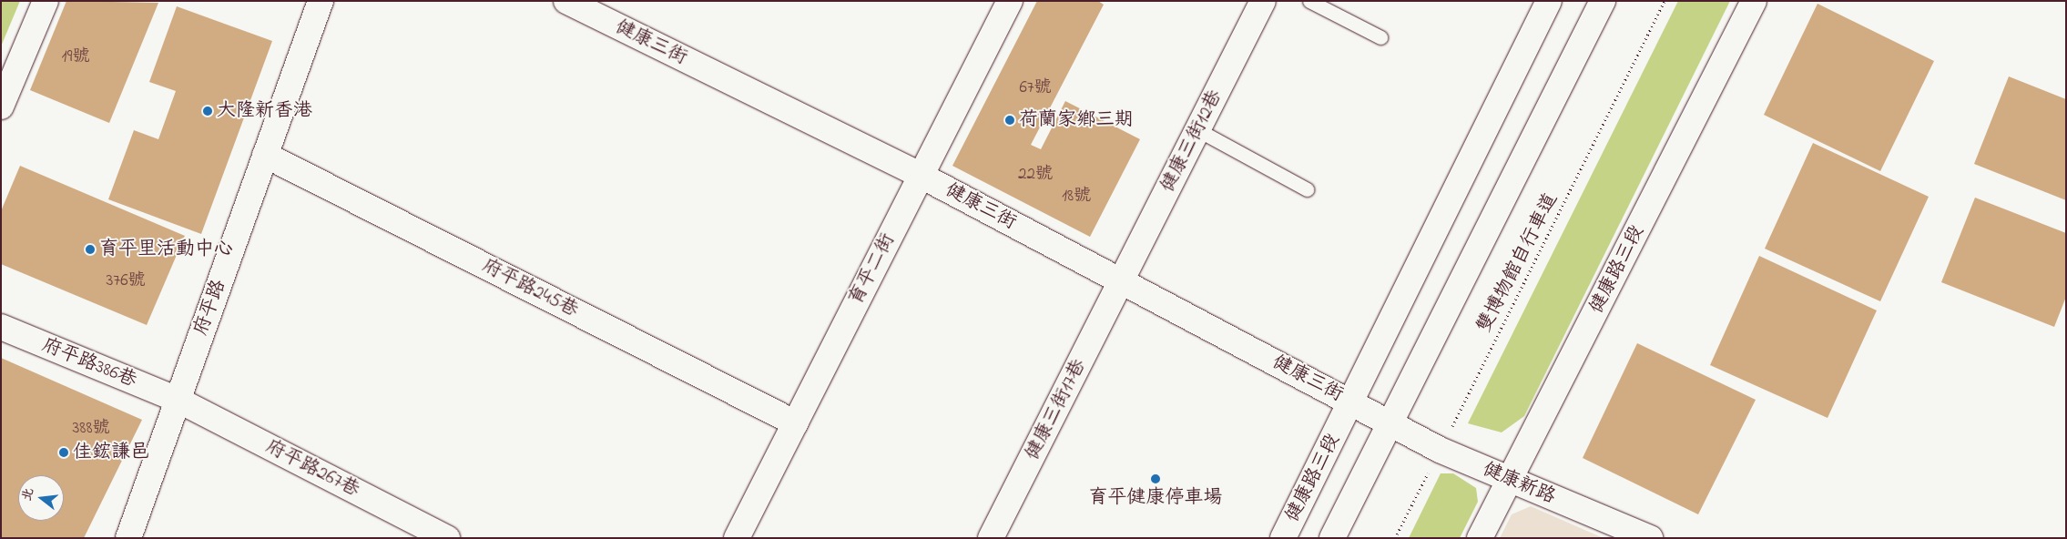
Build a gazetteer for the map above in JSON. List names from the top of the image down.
{
  "streets": {
    "street": [
      "健康三街",
      "健康三街12巷",
      "育平二街",
      "健康路三段",
      "府平路245巷",
      "府平路",
      "府平路386巷",
      "健康三街17巷",
      "府平路267巷",
      "健康新路"
    ],
    "path": ["雙博物館自行車道"]
  },
  "crossings": [
    ["健康三街", "健康三街12巷"],
    ["健康三街", "育平二街"],
    ["健康三街", "健康路三段"],
    ["健康三街", "健康三街17巷"],
    ["健康三街", "健康新路"],
    ["健康三街12巷", "健康三街17巷"],
    ["雙博物館自行車道", "健康新路"],
    ["育平二街", "府平路245巷"],
    ["健康路三段", "健康新路"],
    ["府平路245巷", "府平路"],
    ["府平路", "府平路386巷"],
    ["府平路", "府平路267巷"],
    ["府平路386巷", "府平路267巷"]
  ],
  "places": [
    "大隆新香港",
    "荷蘭家鄉三期",
    "育平里活動中心",
    "佳鋐謙邑",
    "育平健康停車場"
  ],
  "house_numbers": [
    "19號",
    "67號",
    "22號",
    "18號",
    "376號",
    "388號"
  ],
  "north": "left"
}
